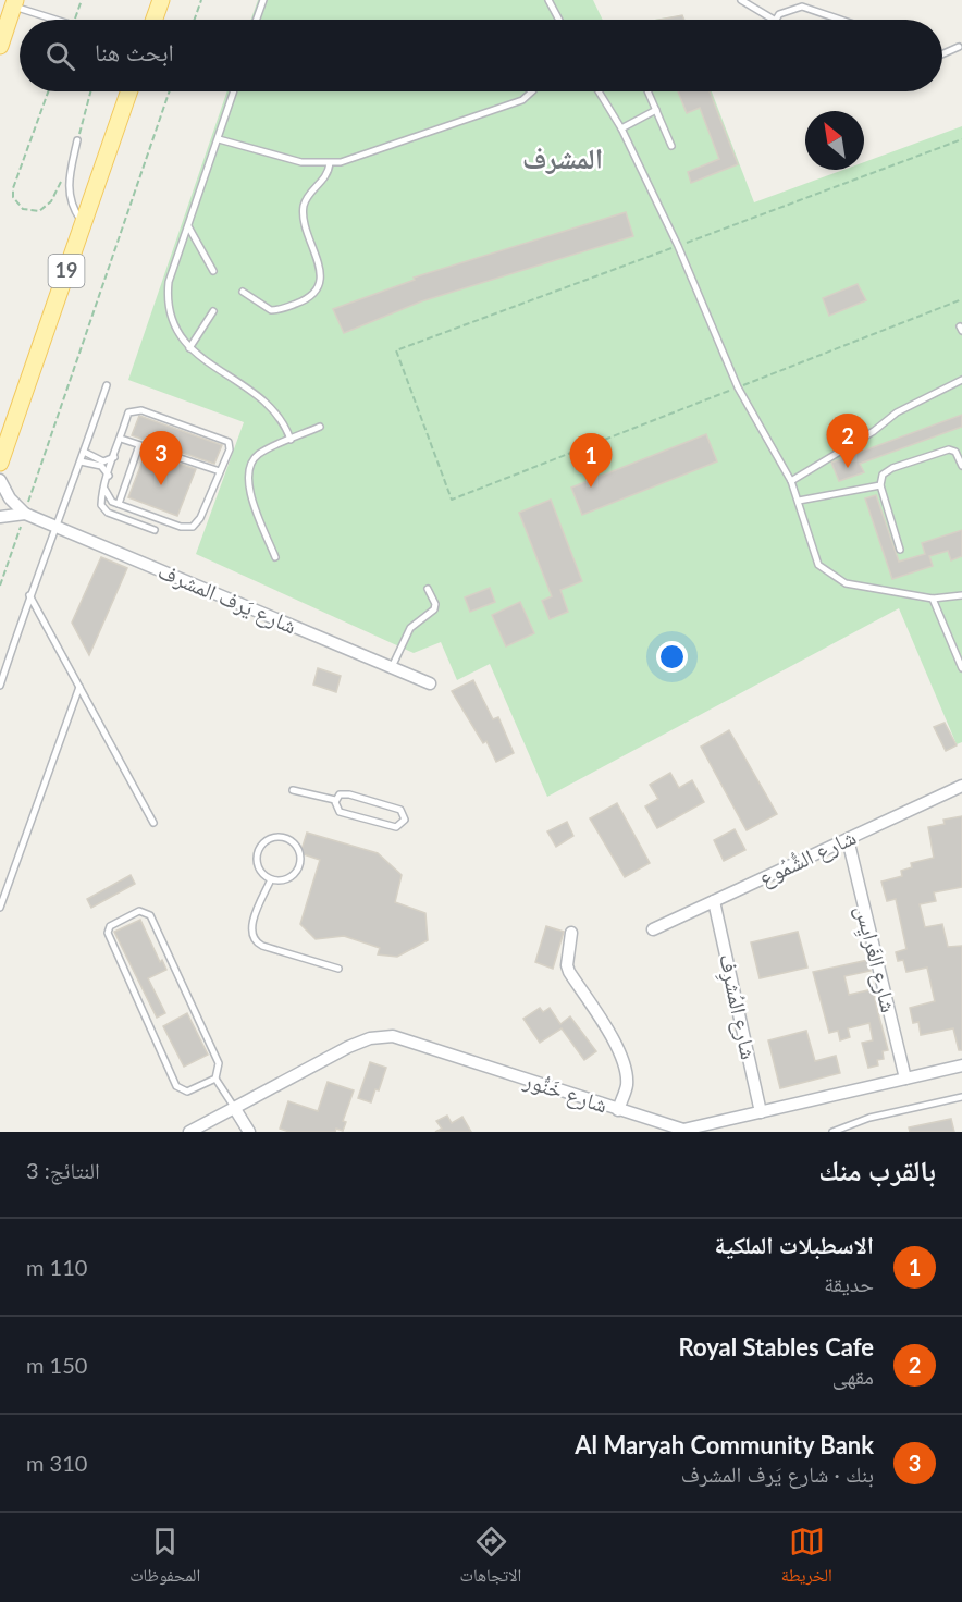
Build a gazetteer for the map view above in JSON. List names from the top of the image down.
{
  "streets": {
    "main road": ["19"],
    "street": [
      "شارع يَرف المشرف",
      "شارع الشُّمُوع",
      "شارع الغَرايِس",
      "شارع المُشرِف",
      "شارع خَنُّور"
    ]
  },
  "crossings": [
    ["شارع الشُّمُوع", "شارع الغَرايِس"],
    ["شارع الشُّمُوع", "شارع المُشرِف"],
    ["شارع الغَرايِس", "شارع خَنُّور"],
    ["شارع المُشرِف", "شارع خَنُّور"]
  ],
  "districts": ["المشرف"],
  "north": "top left",
  "page": {
    "search": "ابحث هنا",
    "pins": ["2", "3", "1"],
    "heading": ["بالقرب منك", "النتائج: 3"],
    "list": [
      {
        "mark": "1",
        "name": "الاسطبلات الملكية",
        "note": "حديقة",
        "value": "110 m"
      },
      {
        "mark": "2",
        "name": "Royal Stables Cafe",
        "note": "مقهى",
        "value": "150 m"
      },
      {
        "mark": "3",
        "name": "Al Maryah Community Bank",
        "note": "بنك · شارع يَرف المشرف",
        "value": "310 m"
      }
    ],
    "nav": ["الخريطة", "الاتجاهات", "المحفوظات"]
  }
}
